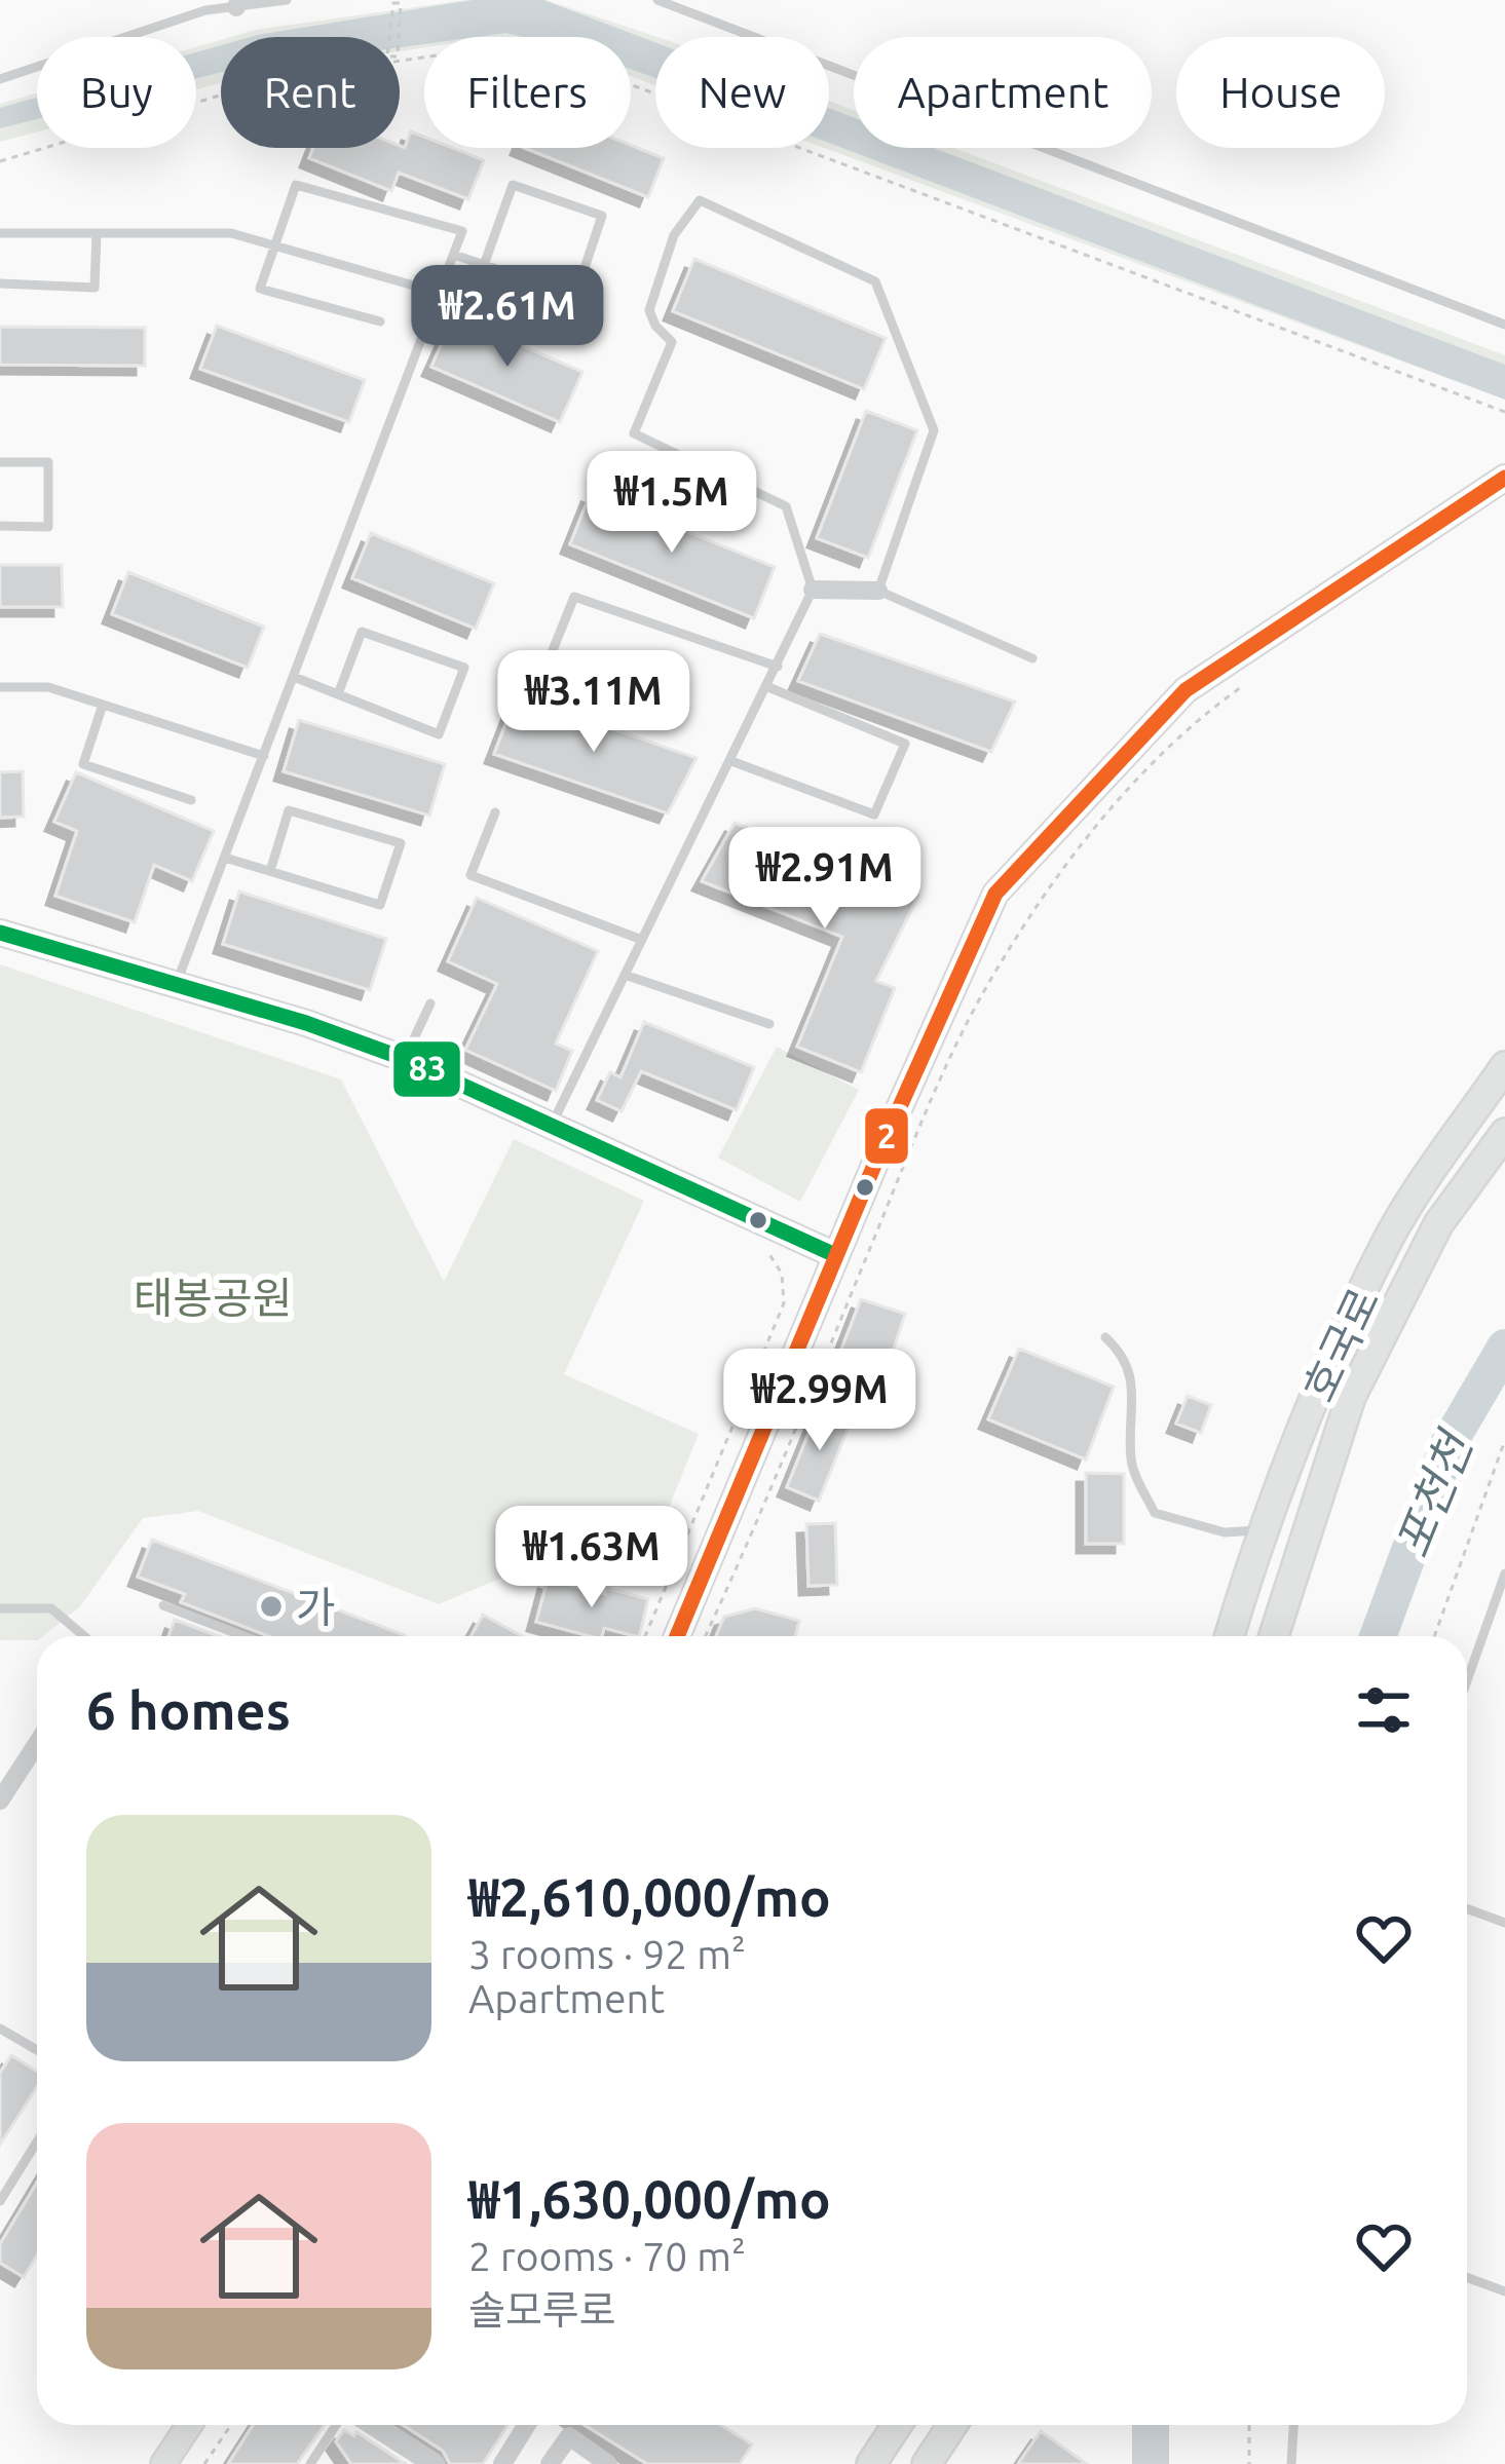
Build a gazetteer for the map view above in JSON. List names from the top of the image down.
{
  "streets": {
    "main road": ["호국로"]
  },
  "water": ["포천천"],
  "parks": ["태봉공원"],
  "places": ["가"],
  "lines": ["transit line 2", "transit line 83"],
  "page": {
    "chip": [
      "Buy",
      "Rent",
      "Filters",
      "New",
      "Apartment",
      "House"
    ],
    "price": [
      "₩2.61M",
      "₩1.5M",
      "₩3.11M",
      "₩2.91M",
      "₩2.99M",
      "₩1.63M"
    ],
    "heading": "6 homes",
    "list": [
      {
        "name": "₩2,610,000/mo",
        "note": "3 rooms · 92 m² · Apartment"
      },
      {
        "name": "₩1,630,000/mo",
        "note": "2 rooms · 70 m² · 솔모루로"
      }
    ]
  }
}
